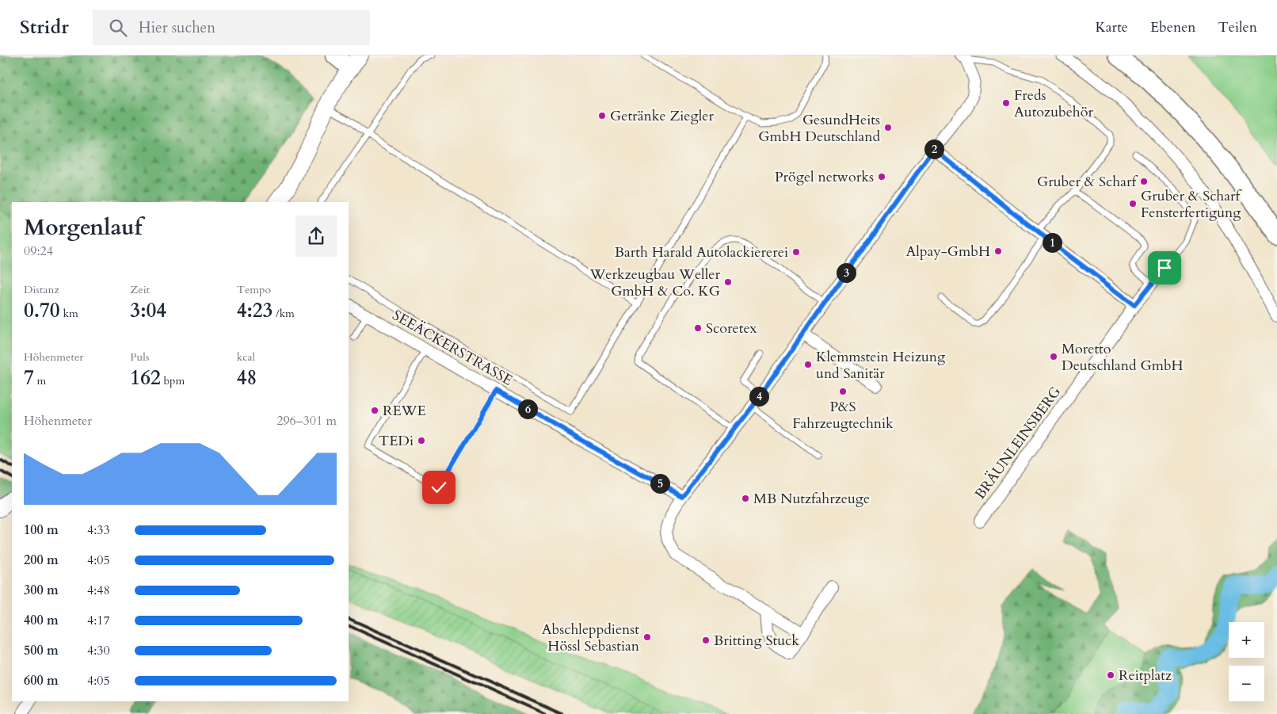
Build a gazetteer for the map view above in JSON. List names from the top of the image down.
{
  "streets": {
    "street": ["SEEÄCKERSTRASSE", "BRÄUNLEINSBERG"]
  },
  "places": [
    "Freds Autozubehör",
    "Getränke Ziegler",
    "GesundHeits GmbH Deutschland",
    "Prögel networks",
    "Gruber & Scharf",
    "Gruber & Scharf Fensterfertigung",
    "Alpay-GmbH",
    "Barth Harald Autolackiererei",
    "Werkzeugbau Weller GmbH & Co. KG",
    "Scoretex",
    "Moretto Deutschland GmbH",
    "Klemmstein Heizung und Sanitär",
    "P&S Fahrzeugtechnik",
    "REWE",
    "TEDi",
    "MB Nutzfahrzeuge",
    "Abschleppdienst Hössl Sebastian",
    "Britting Stuck",
    "Reitplatz"
  ],
  "page": {
    "header": "Stridr",
    "search": "Hier suchen",
    "nav": ["Karte", "Ebenen", "Teilen"],
    "pins": [
      "2",
      "1",
      "3",
      "4",
      "6",
      "5"
    ],
    "heading": ["Morgenlauf", "09:24"],
    "stats": [
      ["Distanz", "0.70 km"],
      ["Zeit", "3:04"],
      ["Tempo", "4:23 /km"],
      ["Höhenmeter", "7 m"],
      ["Puls", "162 bpm"],
      ["kcal", "48"]
    ],
    "chart": ["Höhenmeter", "296–301 m"],
    "list": [
      {
        "name": "100 m",
        "note": "4:33"
      },
      {
        "name": "200 m",
        "note": "4:05"
      },
      {
        "name": "300 m",
        "note": "4:48"
      },
      {
        "name": "400 m",
        "note": "4:17"
      },
      {
        "name": "500 m",
        "note": "4:30"
      },
      {
        "name": "600 m",
        "note": "4:05"
      }
    ],
    "map_buttons": ["+", "−"]
  }
}
